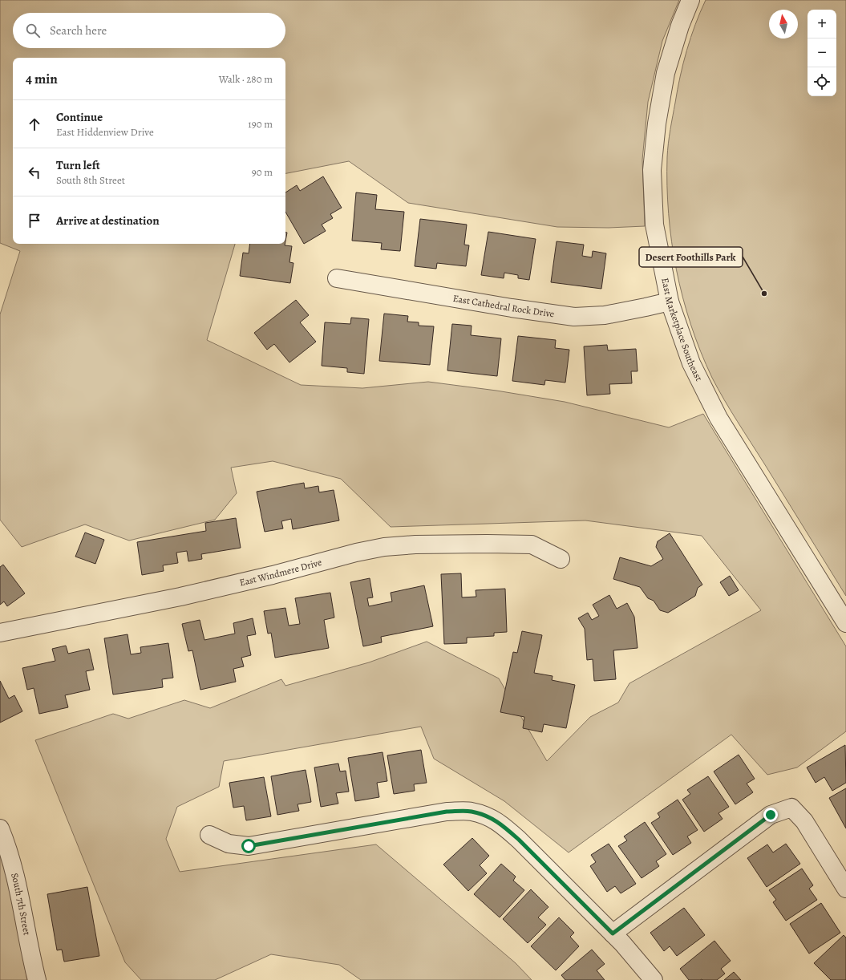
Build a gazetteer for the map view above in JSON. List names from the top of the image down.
{
  "streets": {
    "street": [
      "East Cathedral Rock Drive",
      "East Marketplace Southeast",
      "East Windmere Drive",
      "South 7th Street"
    ]
  },
  "crossings": [
    ["East Cathedral Rock Drive", "East Marketplace Southeast"]
  ],
  "places": ["Desert Foothills Park"],
  "north": "top",
  "page": {
    "map_buttons": ["+", "−"],
    "search": "Search here",
    "heading": ["4 min", "Walk · 280 m"],
    "list": [
      ["Continue", "East Hiddenview Drive", "190 m"],
      ["Turn left", "South 8th Street", "90 m"],
      "Arrive at destination"
    ]
  }
}
